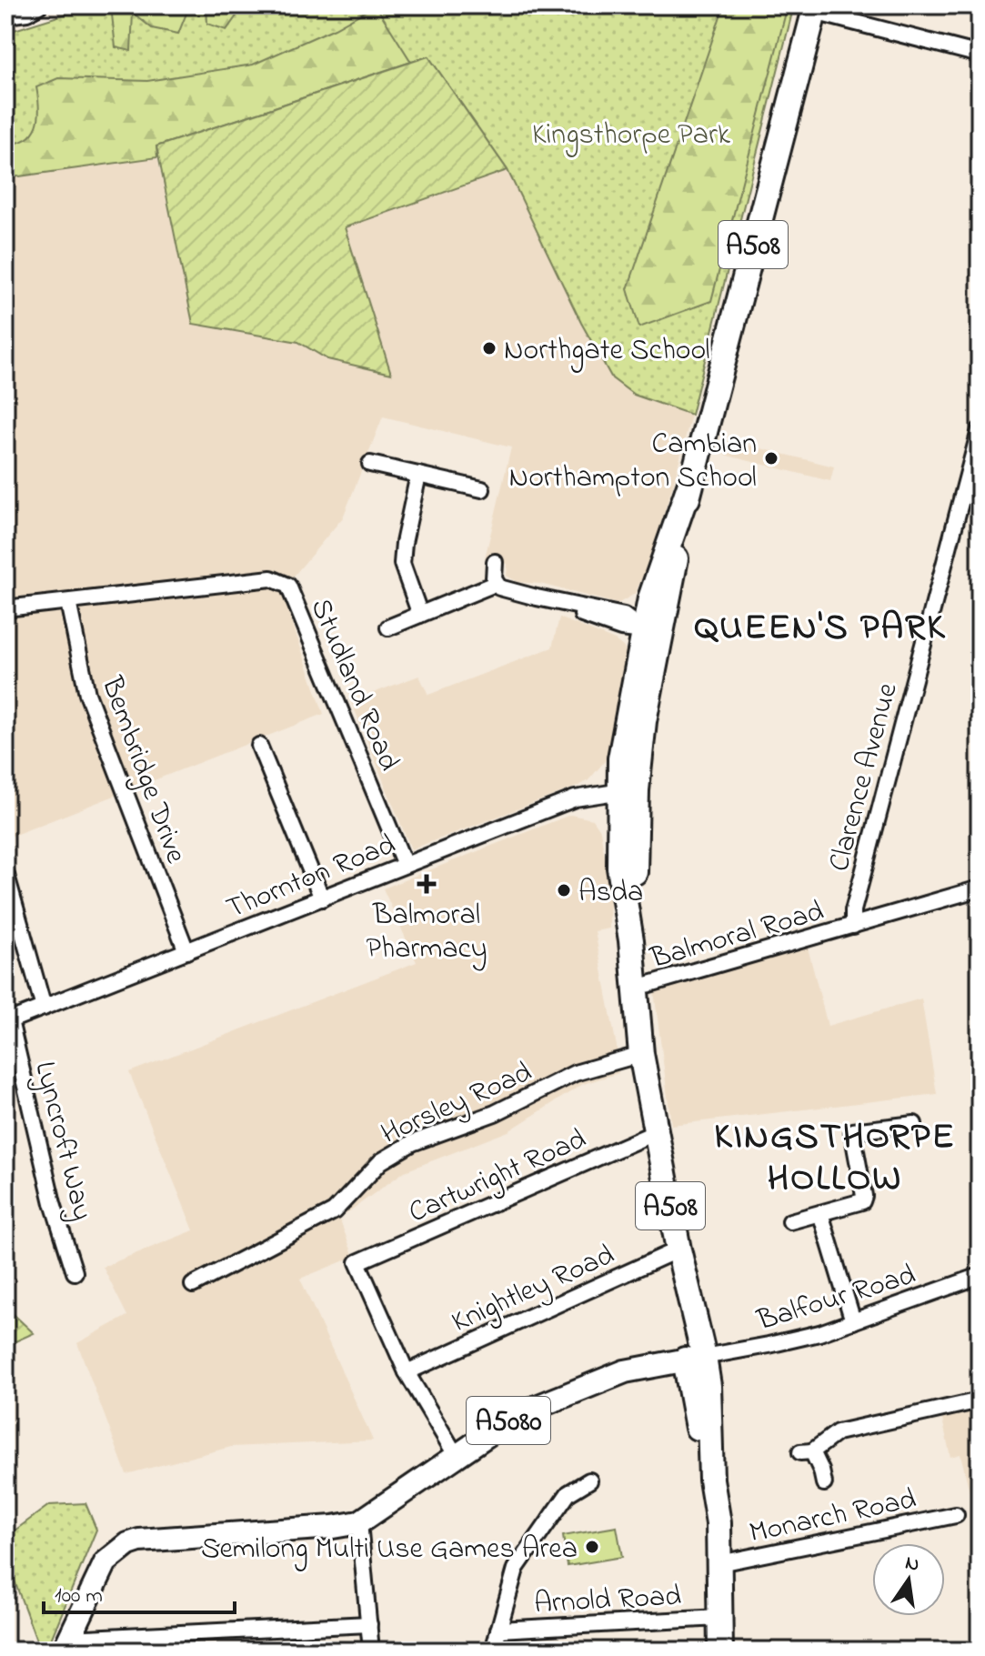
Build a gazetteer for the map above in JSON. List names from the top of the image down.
{
  "streets": {
    "highway": ["A508"],
    "main road": ["A5080"],
    "street": [
      "Studland Road",
      "Bembridge Drive",
      "Clarence Avenue",
      "Thornton Road",
      "Balmoral Road",
      "Horsley Road",
      "Lyncroft Way",
      "Cartwright Road",
      "Knightley Road",
      "Balfour Road",
      "Monarch Road",
      "Arnold Road"
    ]
  },
  "crossings": [
    ["A508", "Thornton Road"],
    ["A508", "Balmoral Road"],
    ["A508", "Horsley Road"],
    ["A508", "Cartwright Road"],
    ["A508", "Knightley Road"],
    ["A508", "Balfour Road"],
    ["A508", "A5080"],
    ["A508", "Monarch Road"],
    ["A508", "Arnold Road"],
    ["Studland Road", "Bembridge Drive"],
    ["Studland Road", "Thornton Road"],
    ["Bembridge Drive", "Thornton Road"],
    ["Clarence Avenue", "Balmoral Road"],
    ["Thornton Road", "Lyncroft Way"],
    ["Cartwright Road", "Knightley Road"],
    ["Balfour Road", "A5080"]
  ],
  "districts": ["QUEEN'S PARK", "KINGSTHORPE HOLLOW"],
  "parks": ["Kingsthorpe Park"],
  "places": {
    "other": [
      "Northgate School",
      "Cambian Northampton School",
      "Asda",
      "Semilong Multi Use Games Area"
    ],
    "health": ["Balmoral Pharmacy"]
  },
  "scale_bar": "100 m",
  "north": "top"
}
